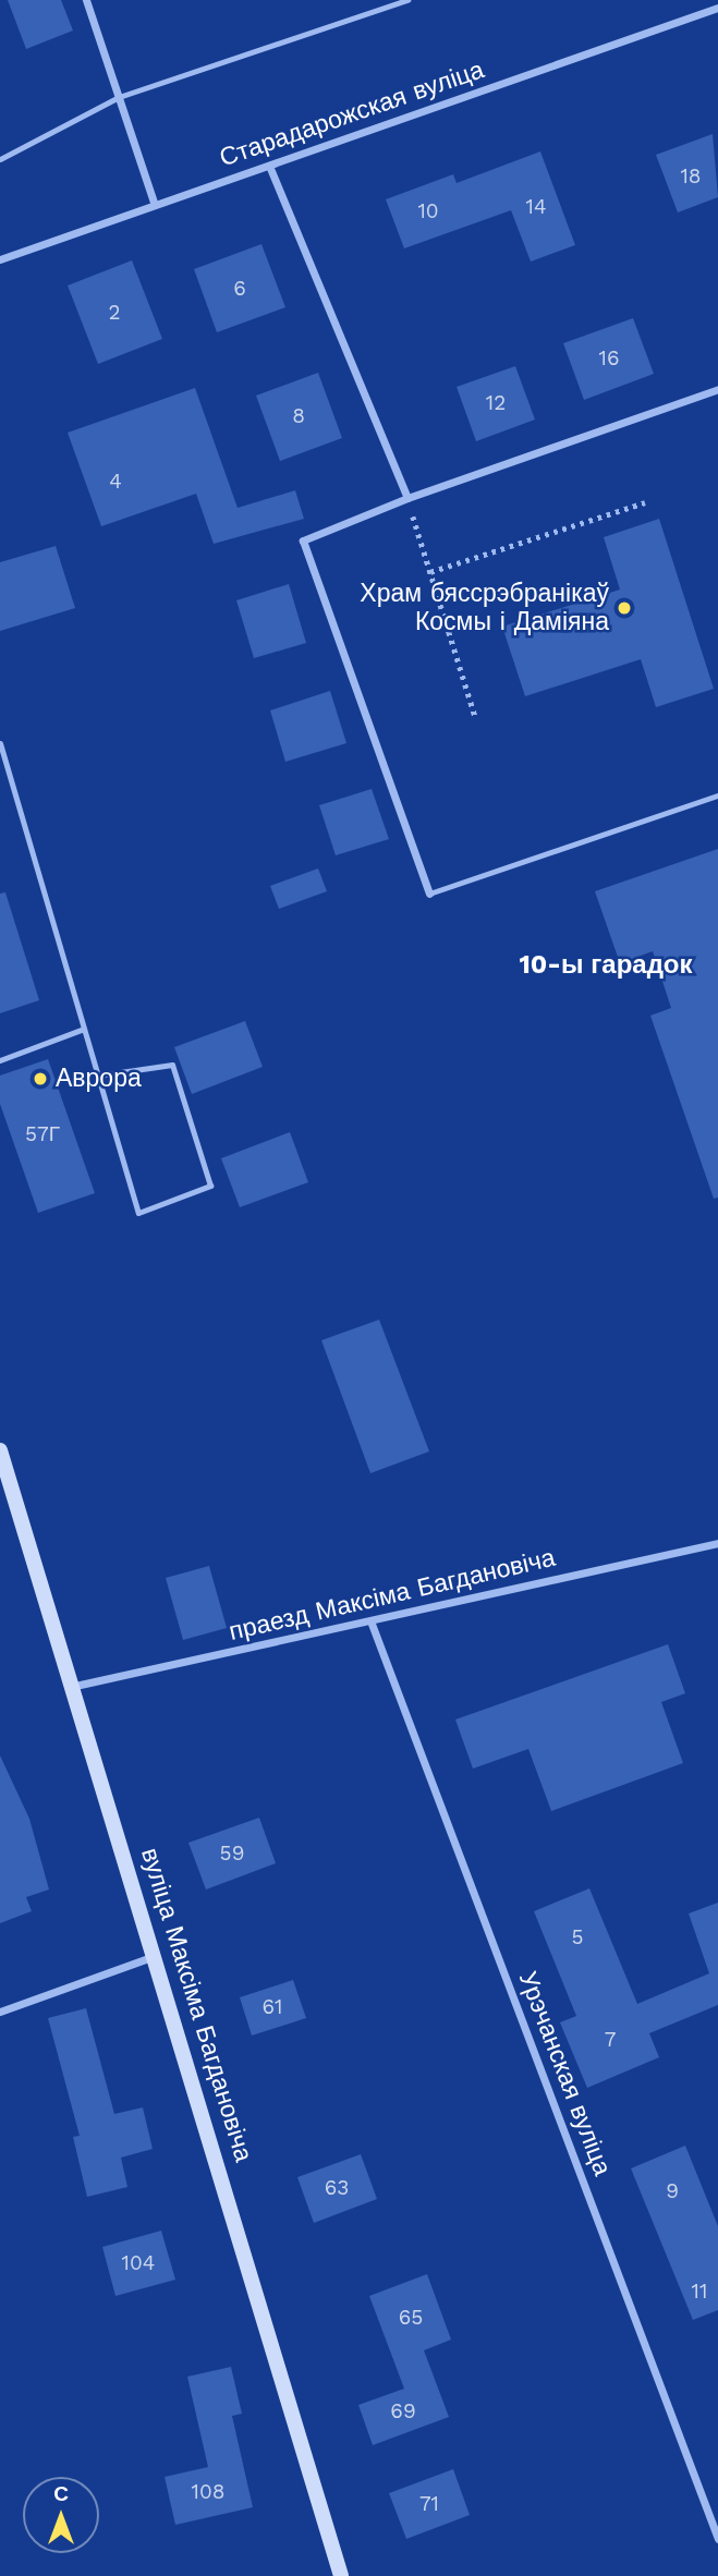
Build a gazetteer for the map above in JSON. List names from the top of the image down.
{
  "streets": {
    "main road": ["вуліца Максіма Багдановіча"],
    "street": ["Старадарожская вуліца", "праезд Максіма Багдановіча", "Урэчанская вуліца"]
  },
  "crossings": [
    ["праезд Максіма Багдановіча", "вуліца Максіма Багдановіча"],
    ["праезд Максіма Багдановіча", "Урэчанская вуліца"]
  ],
  "districts": ["10-ы гарадок"],
  "places": ["Храм бяссрэбранікаў Космы і Даміяна", "Аврора"],
  "house_numbers": [
    "18",
    "14",
    "10",
    "6",
    "2",
    "16",
    "12",
    "8",
    "4",
    "57Г",
    "59",
    "5",
    "61",
    "7",
    "63",
    "9",
    "104",
    "11",
    "65",
    "69",
    "108",
    "71"
  ],
  "north": "top"
}
